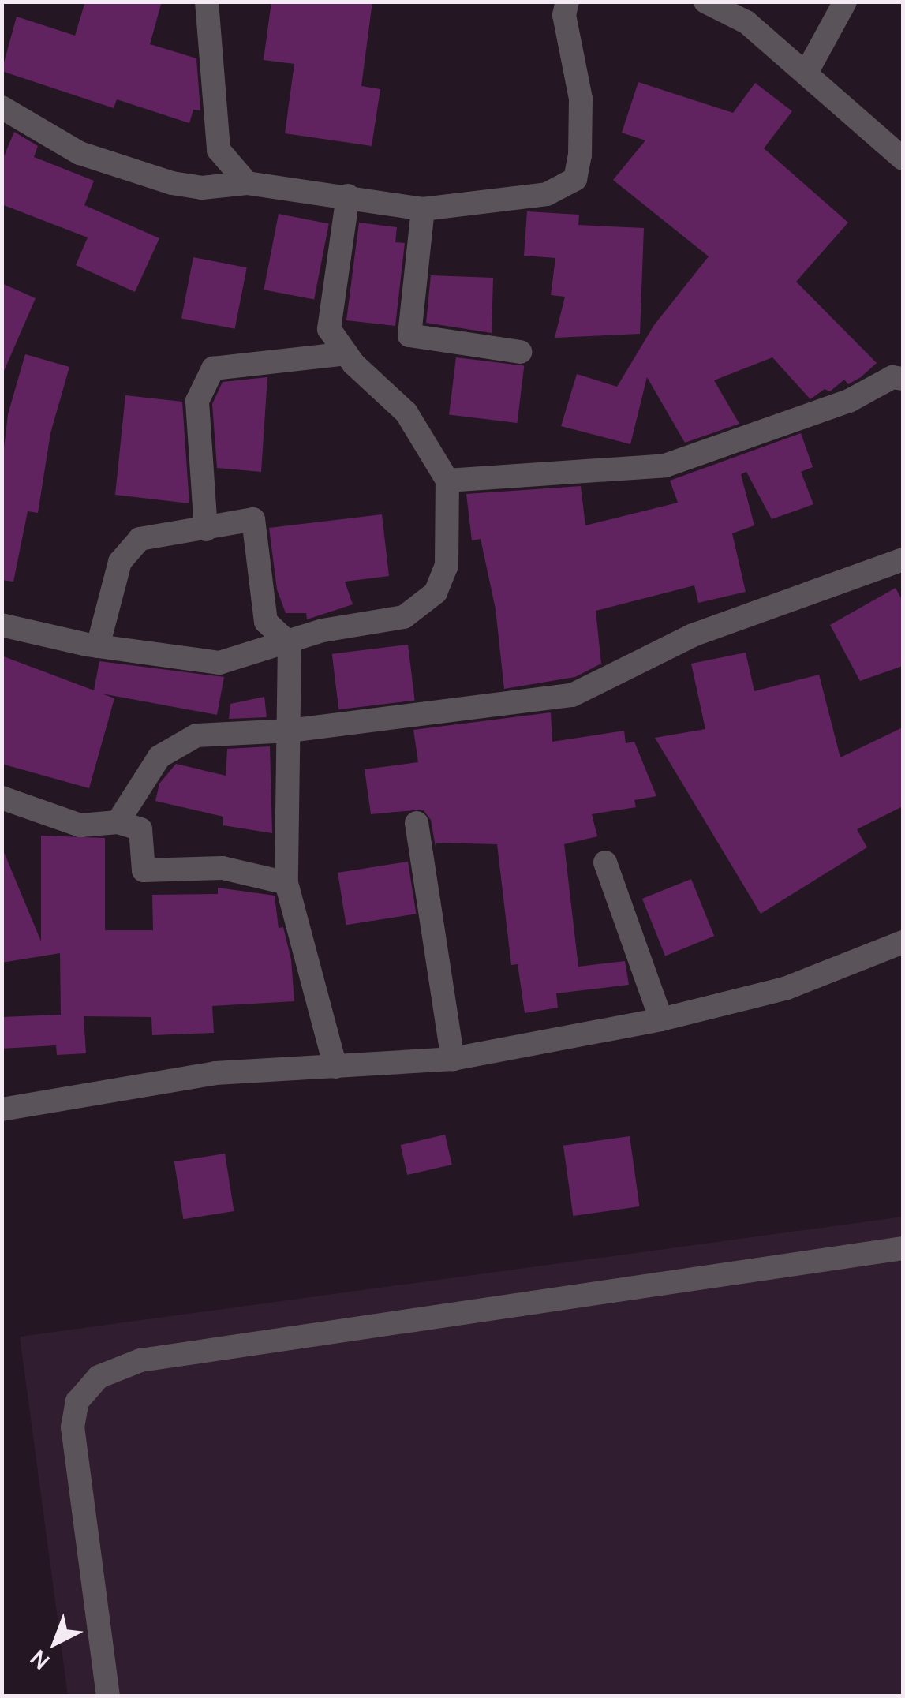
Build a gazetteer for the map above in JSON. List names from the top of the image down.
{
  "north": "bottom left"
}
